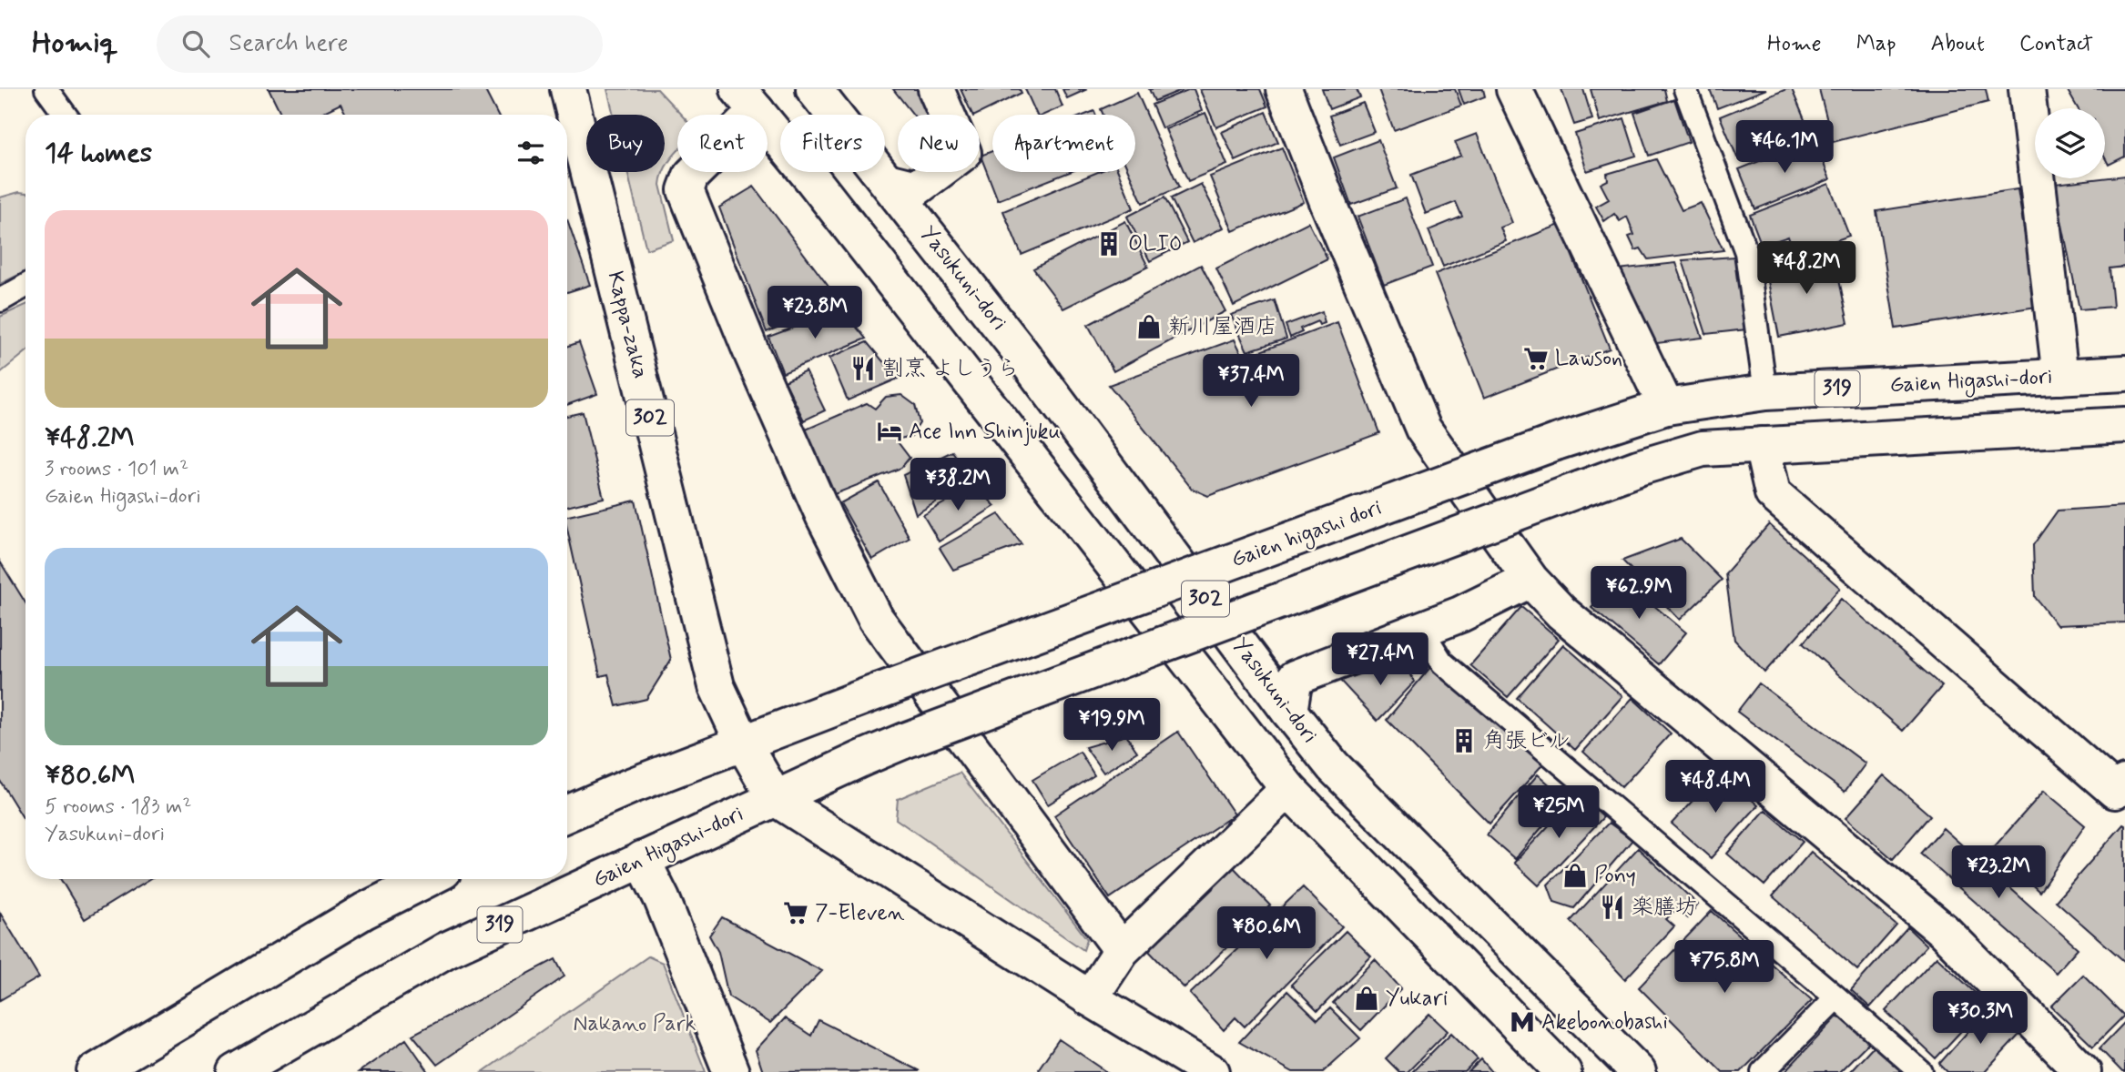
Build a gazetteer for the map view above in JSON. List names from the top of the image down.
{
  "streets": {
    "main road": [
      "Yasukuni-dori",
      "Kappa-zaka",
      "Gaien Higashi-dori",
      "319",
      "302",
      "Gaien higashi dori"
    ]
  },
  "crossings": [
    ["Kappa-zaka", "319"],
    ["Kappa-zaka", "302"],
    ["Kappa-zaka", "Gaien higashi dori"],
    ["Gaien Higashi-dori", "319"],
    ["Gaien Higashi-dori", "302"],
    ["Gaien Higashi-dori", "Gaien higashi dori"],
    ["319", "302"],
    ["319", "Gaien higashi dori"],
    ["302", "Gaien higashi dori"]
  ],
  "parks": ["Nakano Park"],
  "places": {
    "building": ["OLIO", "角張ビル"],
    "shop": ["新川屋酒店", "Pony", "Yukari"],
    "supermarket": ["Lawson", "7-Eleven"],
    "restaurant": ["割烹 よしうら", "楽膳坊"],
    "hotel": ["Ace Inn Shinjuku"],
    "metro station": ["Akebonobashi"]
  },
  "page": {
    "header": "Homiq",
    "search": "Search here",
    "nav": [
      "Home",
      "Map",
      "About",
      "Contact"
    ],
    "chip": [
      "Buy",
      "Rent",
      "Filters",
      "New",
      "Apartment"
    ],
    "heading": "14 homes",
    "price": [
      "¥46.1M",
      "¥48.2M",
      "¥23.8M",
      "¥37.4M",
      "¥38.2M",
      "¥62.9M",
      "¥27.4M",
      "¥19.9M",
      "¥48.4M",
      "¥25M",
      "¥23.2M",
      "¥80.6M",
      "¥75.8M",
      "¥30.3M"
    ],
    "list": [
      {
        "name": "¥48.2M",
        "note": "3 rooms · 101 m² · Gaien Higashi-dori"
      },
      {
        "name": "¥80.6M",
        "note": "5 rooms · 183 m² · Yasukuni-dori"
      }
    ]
  }
}
